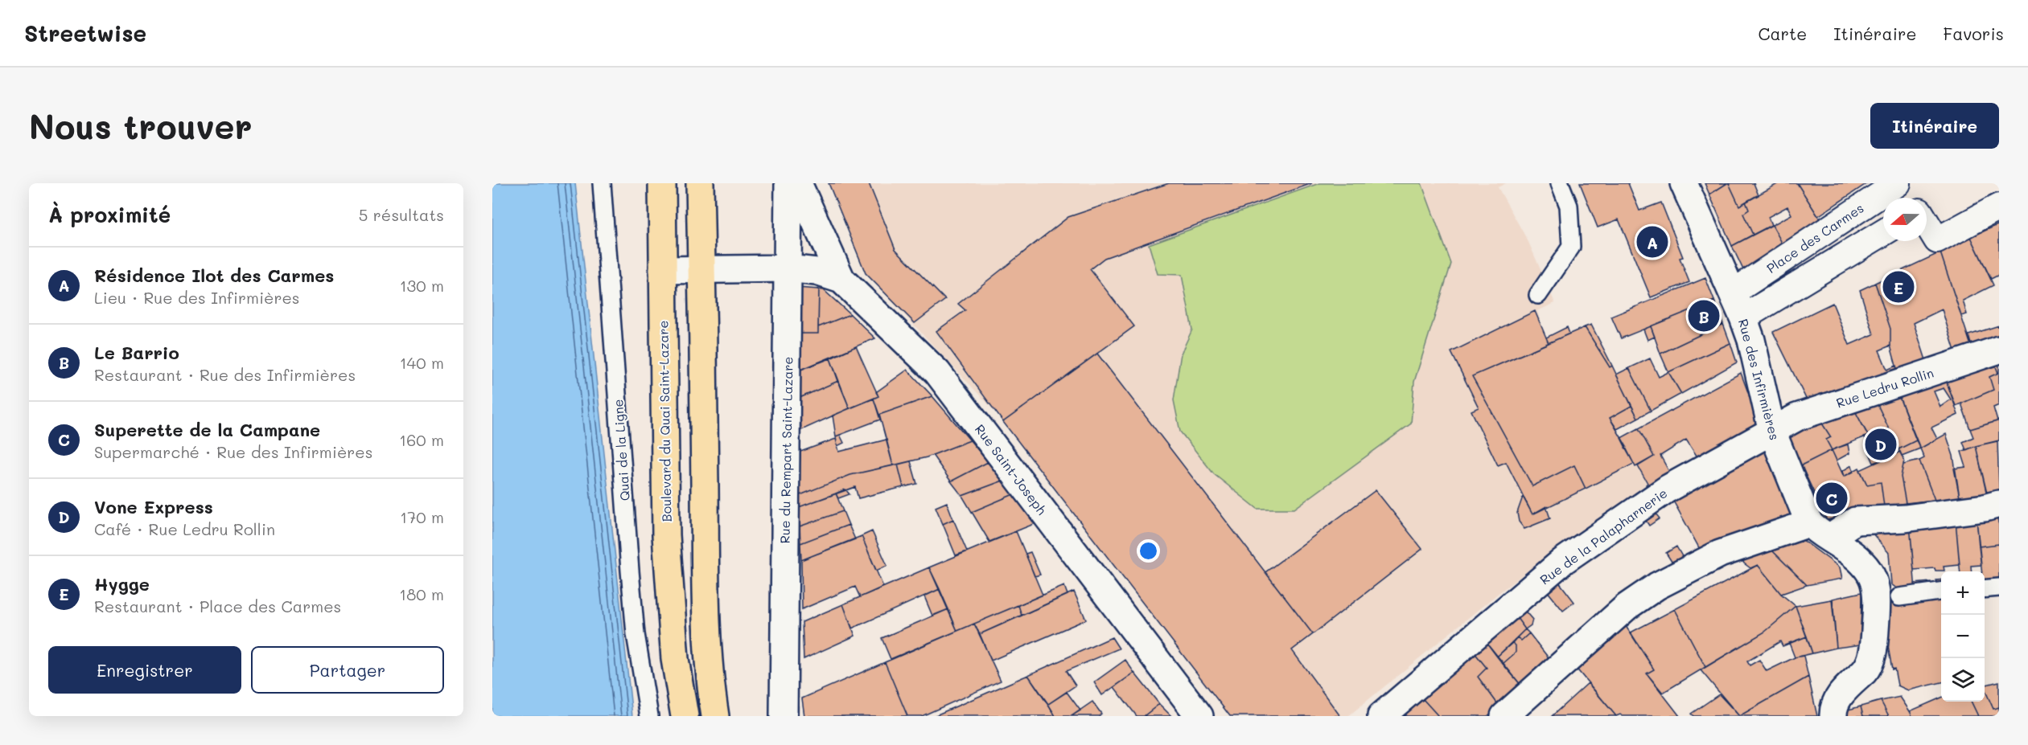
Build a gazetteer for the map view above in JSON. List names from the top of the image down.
{
  "streets": {
    "main road": ["Boulevard du Quai Saint-Lazare"],
    "street": [
      "Place des Carmes",
      "Rue des Infirmières",
      "Rue Ledru Rollin",
      "Rue du Rempart Saint-Lazare",
      "Rue Saint-Joseph",
      "Rue de la Palapharnerie"
    ],
    "lane": ["Quai de la Ligne"]
  },
  "crossings": [
    ["Place des Carmes", "Rue des Infirmières"],
    ["Rue des Infirmières", "Rue Ledru Rollin"],
    ["Rue des Infirmières", "Rue de la Palapharnerie"],
    ["Rue Ledru Rollin", "Rue de la Palapharnerie"],
    ["Boulevard du Quai Saint-Lazare", "Rue Saint-Joseph"],
    ["Rue du Rempart Saint-Lazare", "Rue Saint-Joseph"]
  ],
  "north": "left",
  "page": {
    "header": "Streetwise",
    "nav": ["Carte", "Itinéraire", "Favoris"],
    "buttons": [
      "Itinéraire",
      ["Enregistrer", "Partager"]
    ],
    "title": "Nous trouver",
    "heading": ["À proximité", "5 résultats"],
    "pins": [
      "A",
      "E",
      "B",
      "D",
      "C"
    ],
    "list": [
      {
        "mark": "A",
        "name": "Résidence Ilot des Carmes",
        "note": "Lieu · Rue des Infirmières",
        "value": "130 m"
      },
      {
        "mark": "B",
        "name": "Le Barrio",
        "note": "Restaurant · Rue des Infirmières",
        "value": "140 m"
      },
      {
        "mark": "C",
        "name": "Superette de la Campane",
        "note": "Supermarché · Rue des Infirmières",
        "value": "160 m"
      },
      {
        "mark": "D",
        "name": "Vone Express",
        "note": "Café · Rue Ledru Rollin",
        "value": "170 m"
      },
      {
        "mark": "E",
        "name": "Hygge",
        "note": "Restaurant · Place des Carmes",
        "value": "180 m"
      }
    ],
    "map_buttons": ["+", "−"]
  }
}
